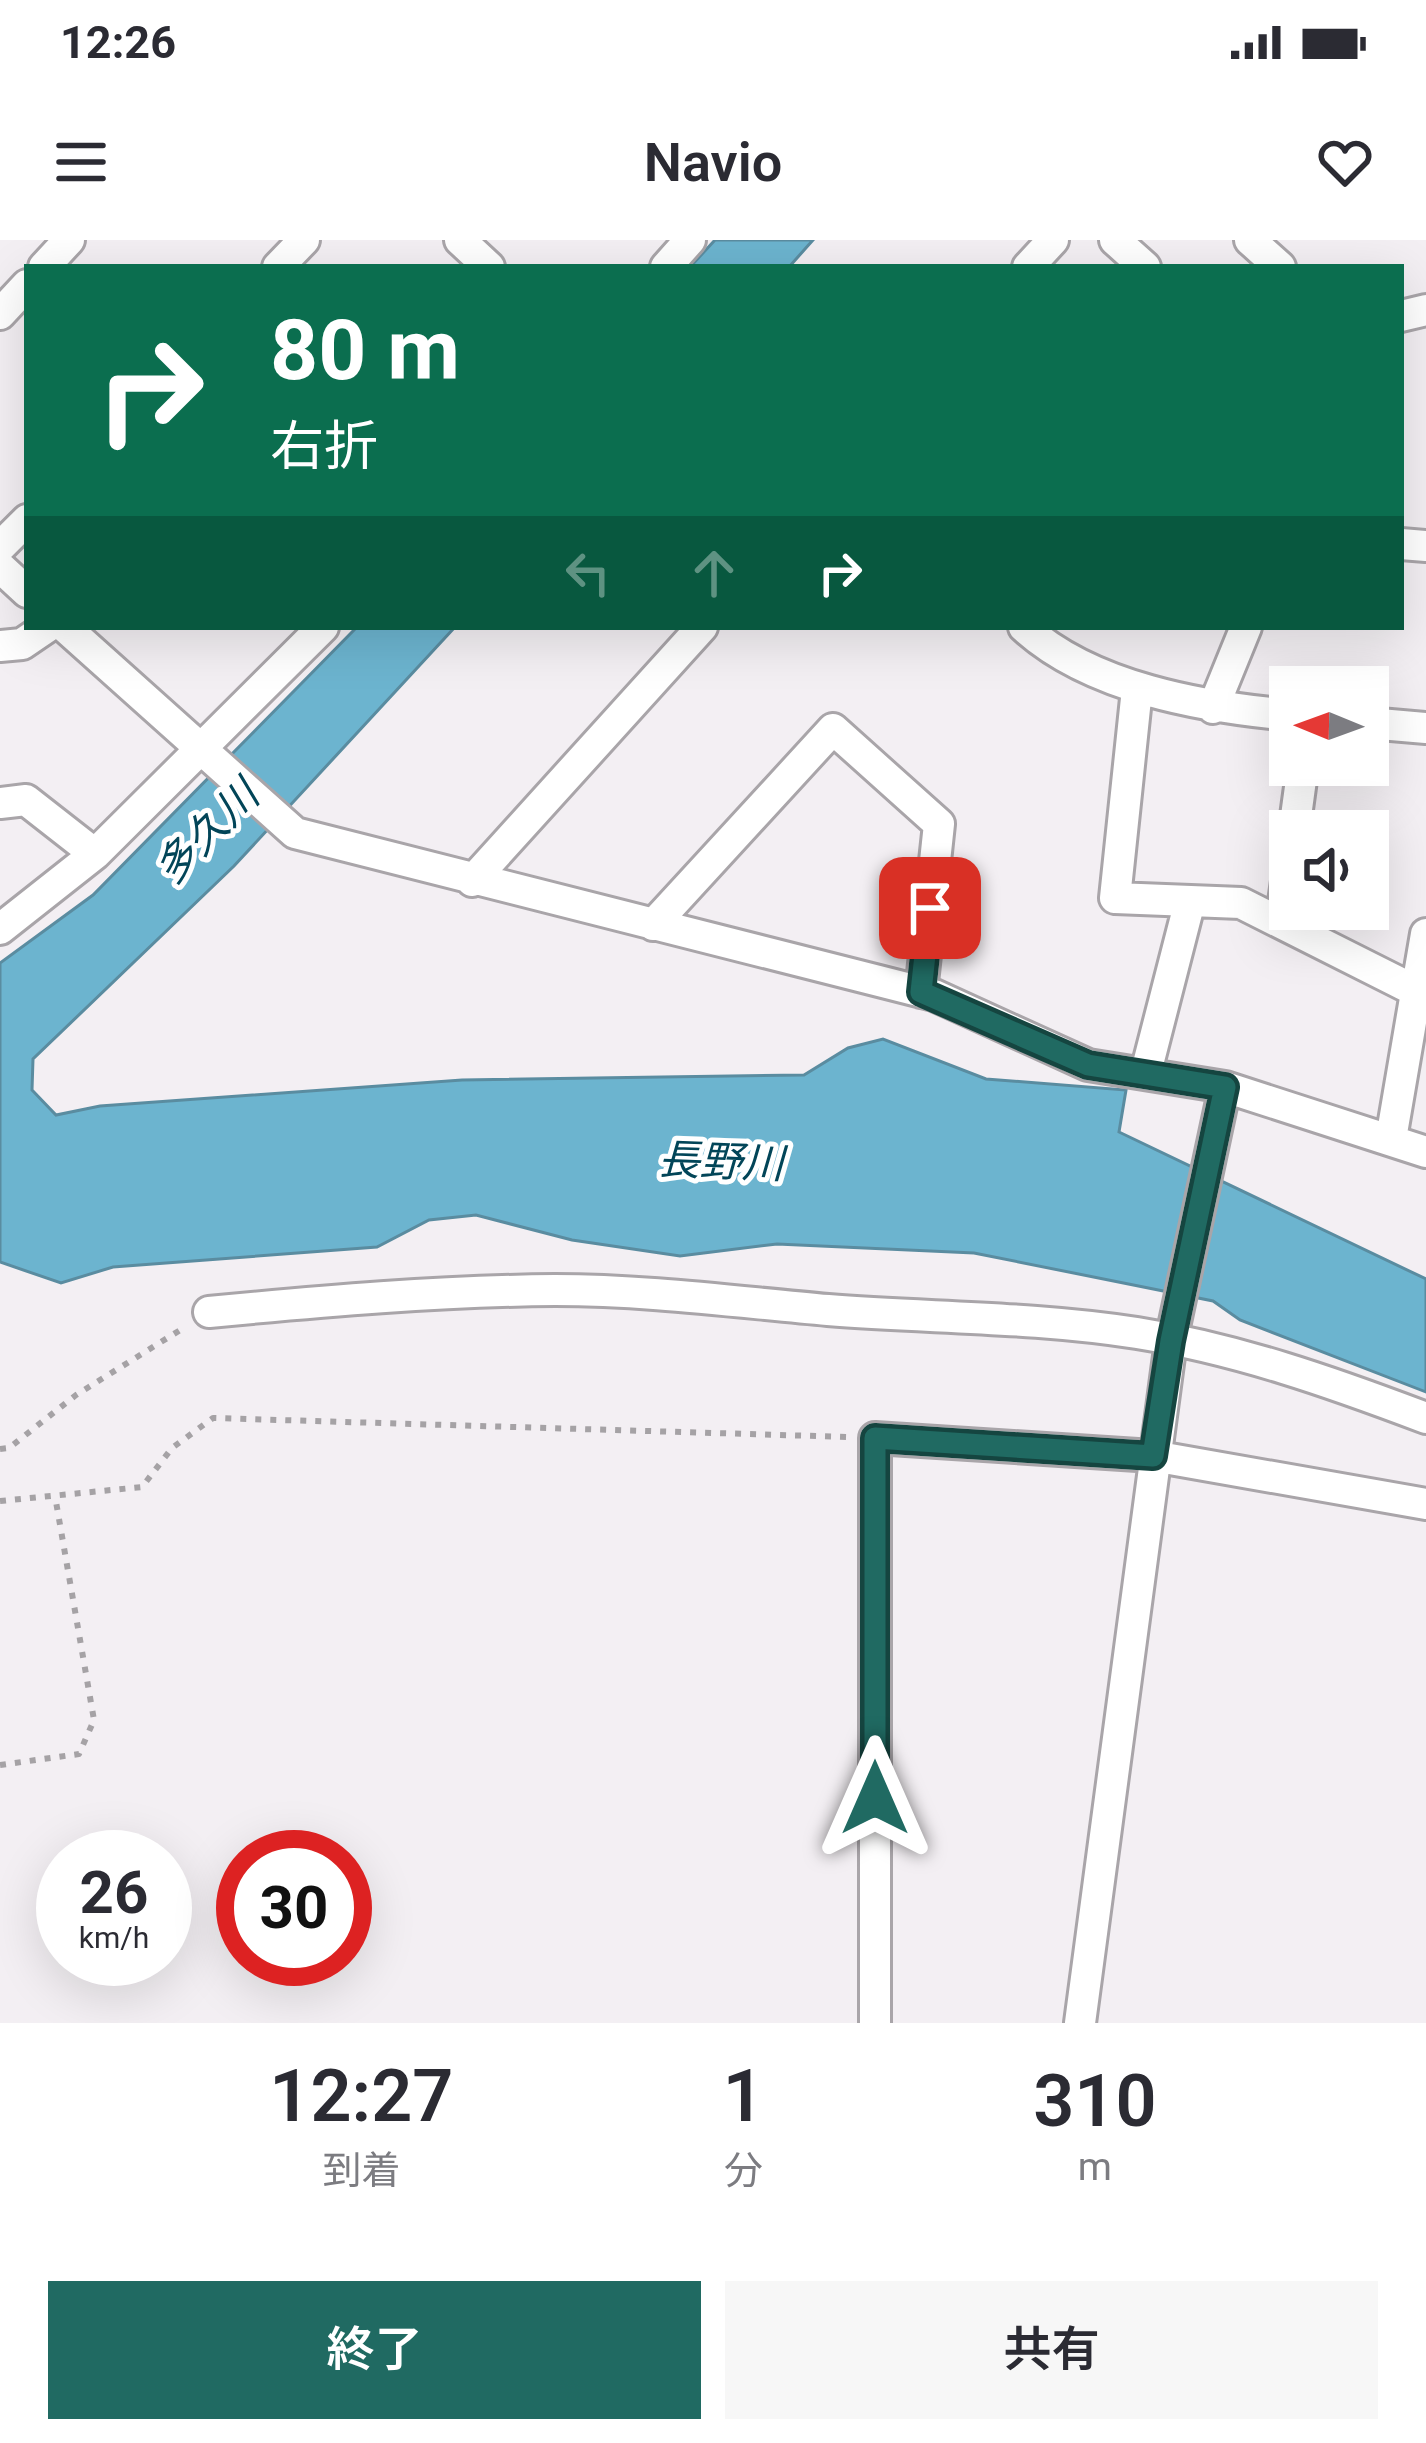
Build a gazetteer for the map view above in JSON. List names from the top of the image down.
{
  "water": ["多久川", "長野川"],
  "north": "left",
  "page": {
    "status": "12:26",
    "header": "Navio",
    "turn": ["80 m", "右折"],
    "speed": "26 km/h",
    "limit": "30",
    "eta": [
      "12:27",
      "到着",
      "1",
      "分",
      "310",
      "m"
    ],
    "buttons": ["終了", "共有"]
  }
}
